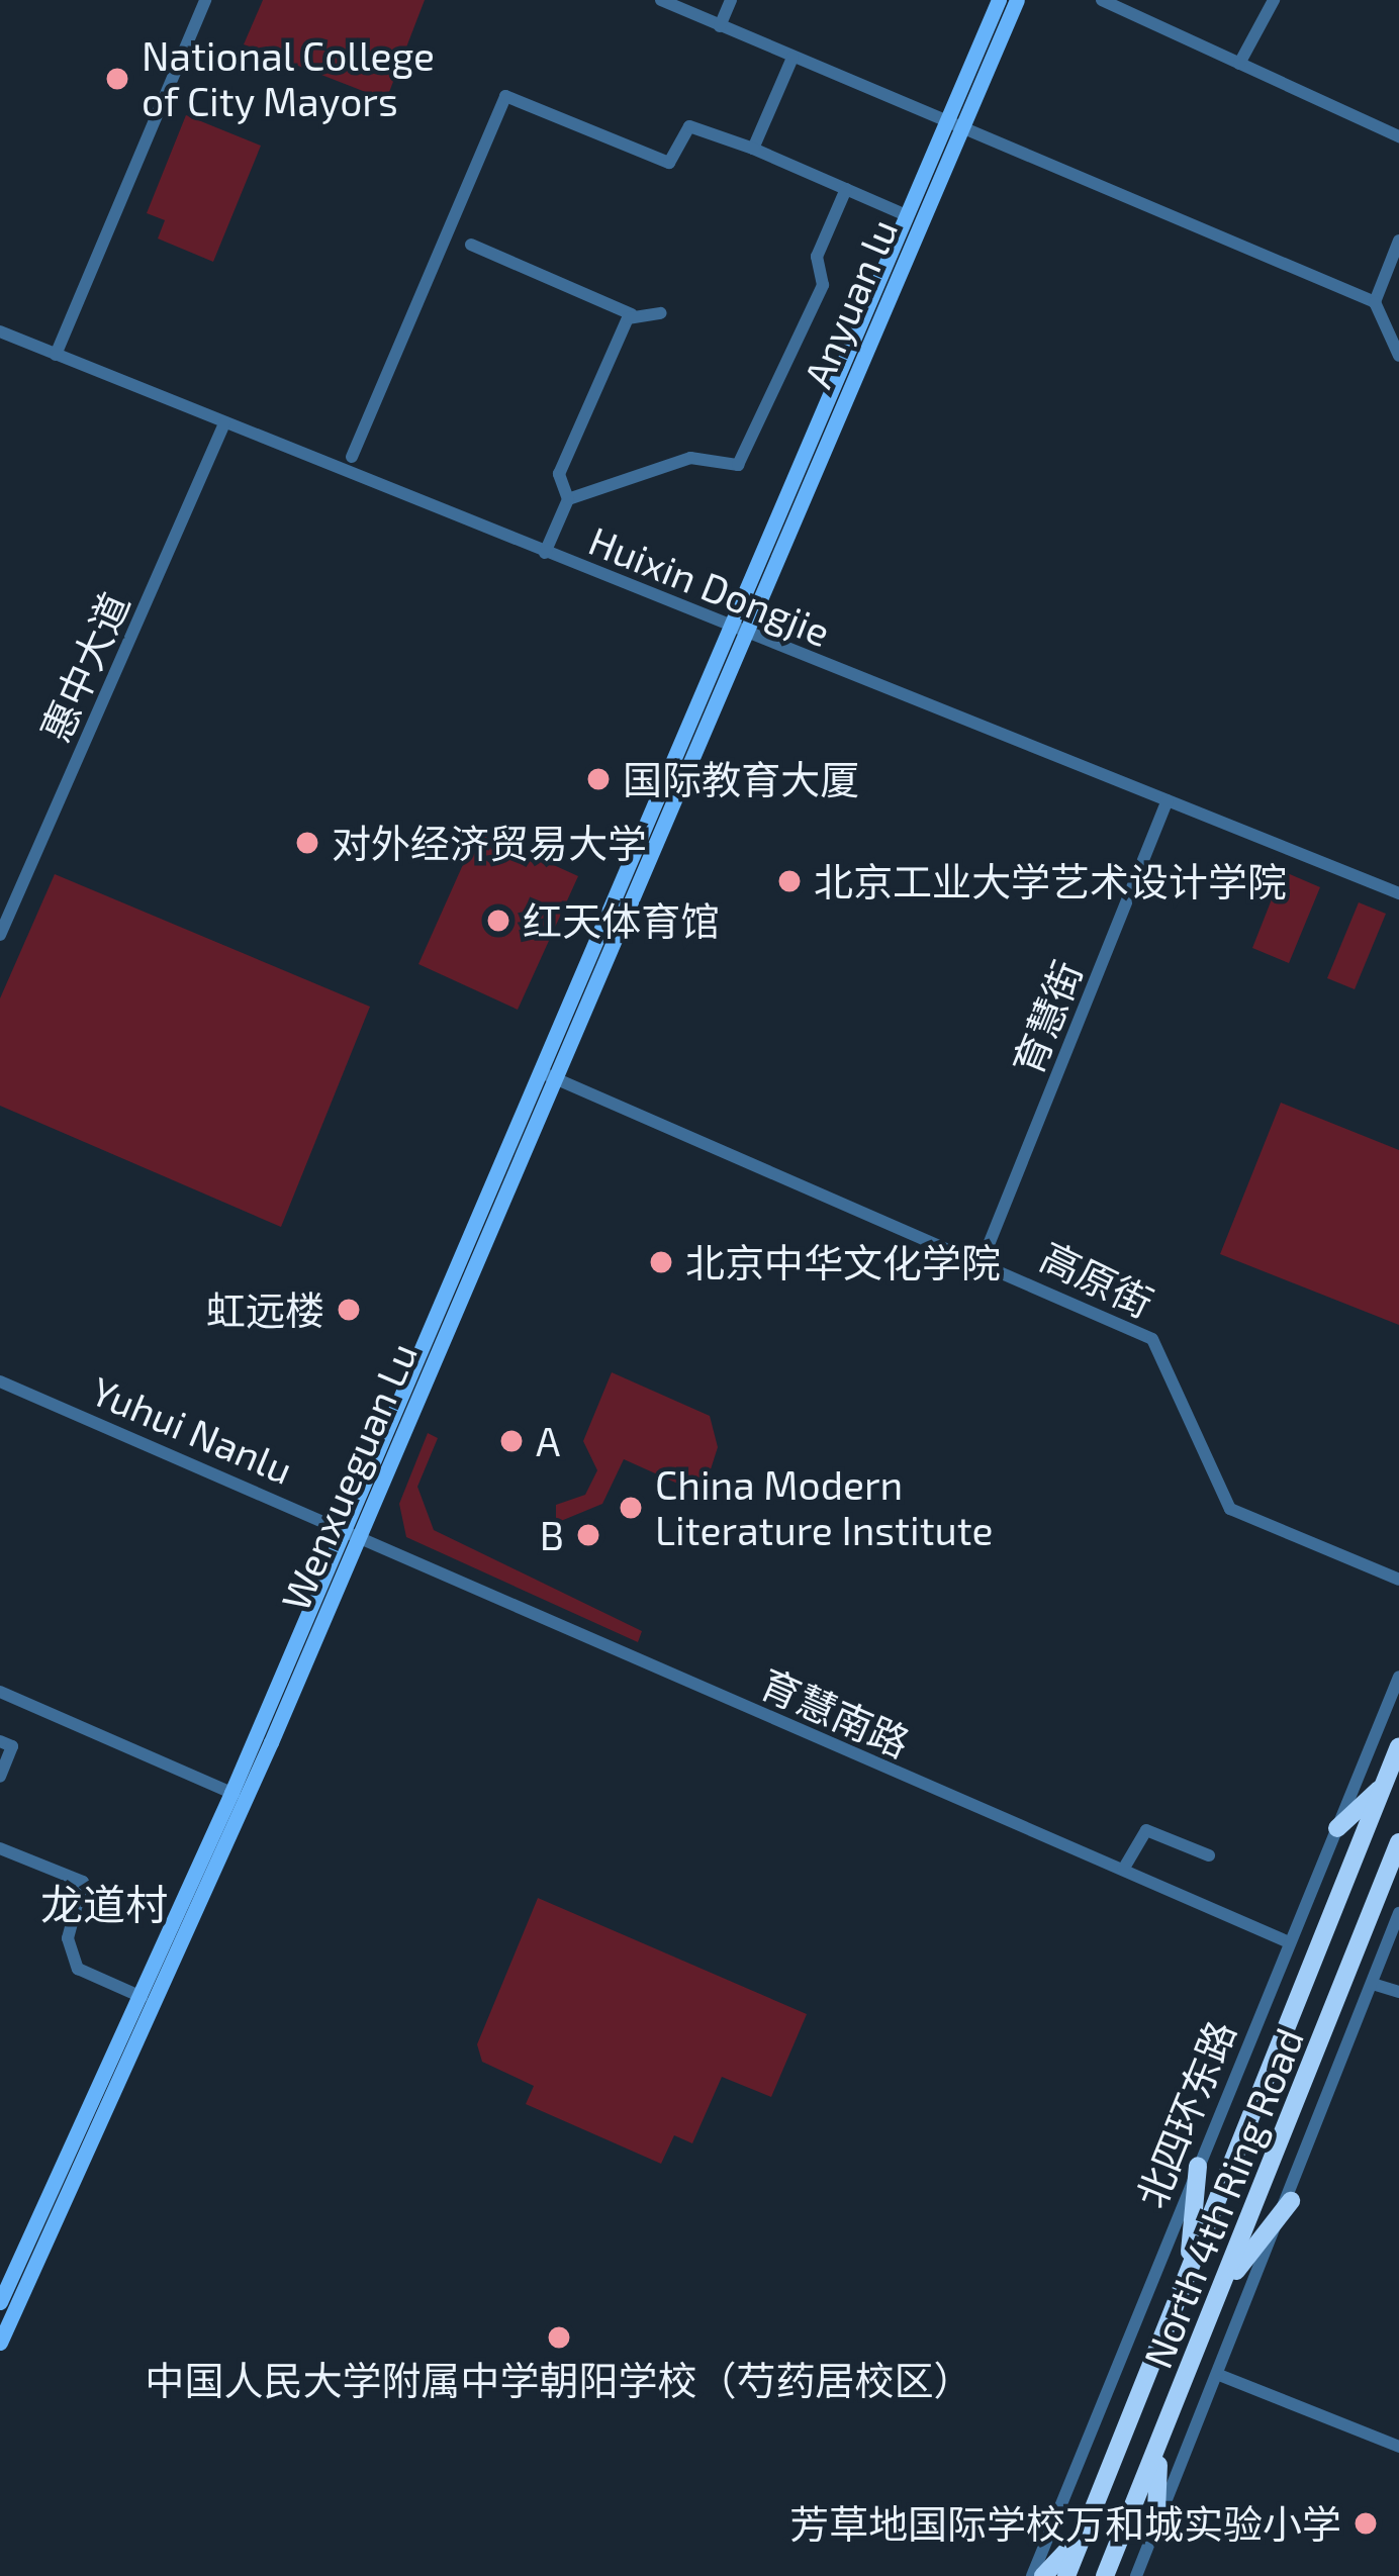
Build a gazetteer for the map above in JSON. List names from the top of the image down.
{
  "streets": {
    "highway": ["North 4th Ring Road"],
    "main road": ["Anyuan lu", "Wenxueguan Lu"],
    "street": [
      "Huixin Dongjie",
      "惠中大道",
      "育慧街",
      "高原街",
      "Yuhui Nanlu",
      "育慧南路",
      "北四环东路"
    ]
  },
  "crossings": [
    ["Anyuan lu", "Huixin Dongjie"],
    ["Anyuan lu", "Wenxueguan Lu"],
    ["Huixin Dongjie", "惠中大道"],
    ["Huixin Dongjie", "育慧街"],
    ["Huixin Dongjie", "Wenxueguan Lu"],
    ["育慧街", "高原街"],
    ["高原街", "Wenxueguan Lu"],
    ["Yuhui Nanlu", "Wenxueguan Lu"],
    ["Yuhui Nanlu", "育慧南路"],
    ["Wenxueguan Lu", "育慧南路"],
    ["育慧南路", "北四环东路"]
  ],
  "districts": ["龙道村"],
  "places": [
    "National College of City Mayors",
    "国际教育大厦",
    "对外经济贸易大学",
    "北京工业大学艺术设计学院",
    "红天体育馆",
    "北京中华文化学院",
    "虹远楼",
    "A",
    "China Modern Literature Institute",
    "B",
    "中国人民大学附属中学朝阳学校（芍药居校区）",
    "芳草地国际学校万和城实验小学"
  ]
}
